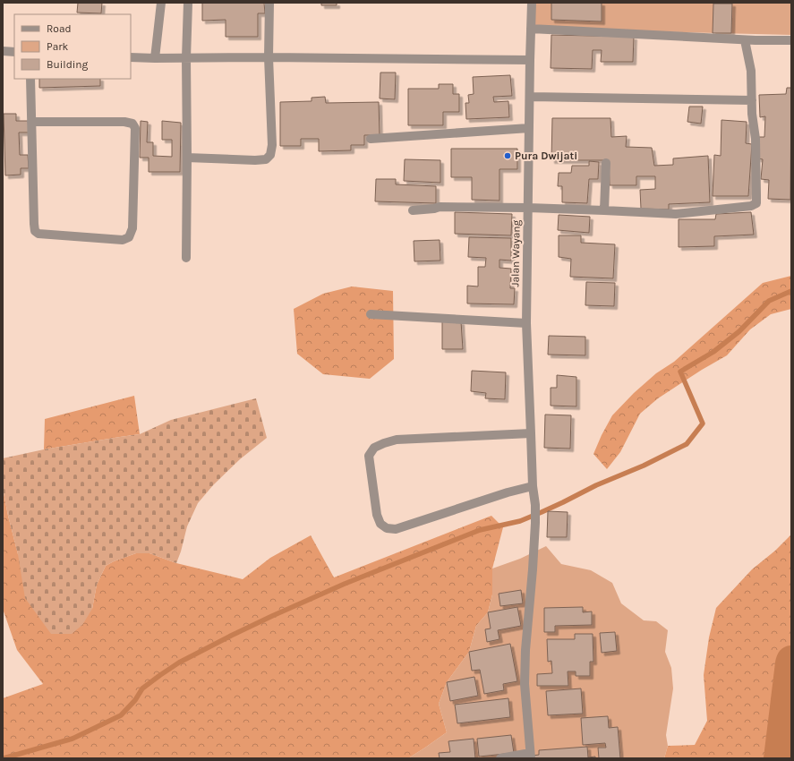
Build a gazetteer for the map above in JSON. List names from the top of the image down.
{
  "streets": {
    "street": ["Jalan Wayang"]
  },
  "places": ["Pura Dwijati"],
  "legend": ["Road", "Park", "Building"]
}
